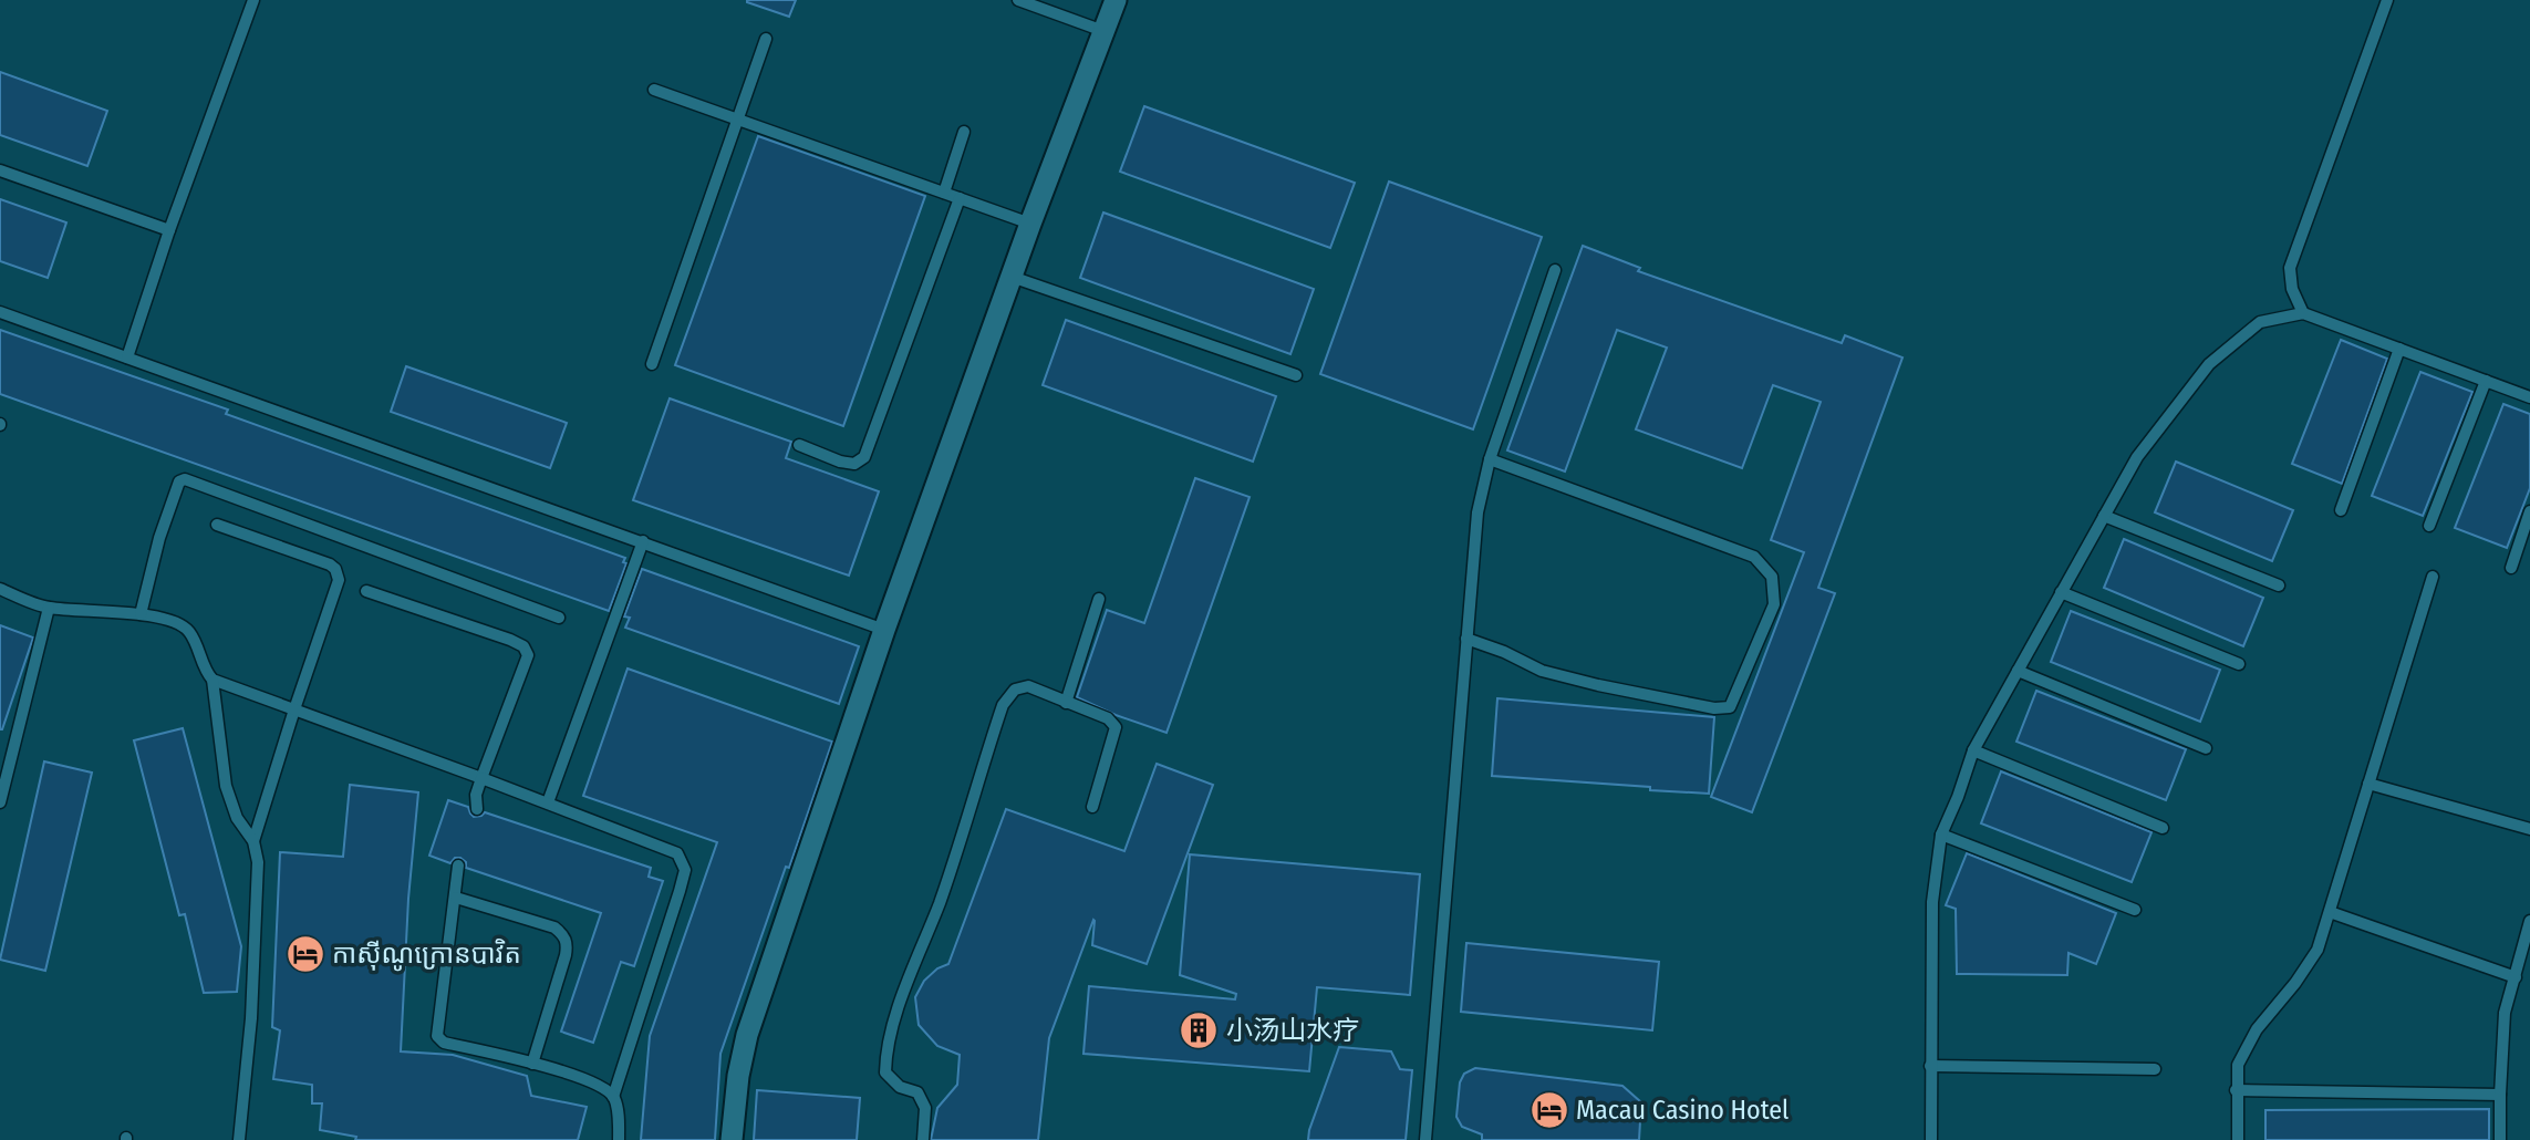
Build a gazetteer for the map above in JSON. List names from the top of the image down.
{
  "places": {
    "hotel": ["កាស៊ីណូក្រោនបាវិត", "Macau Casino Hotel"],
    "building": ["小汤山水疗"]
  }
}
